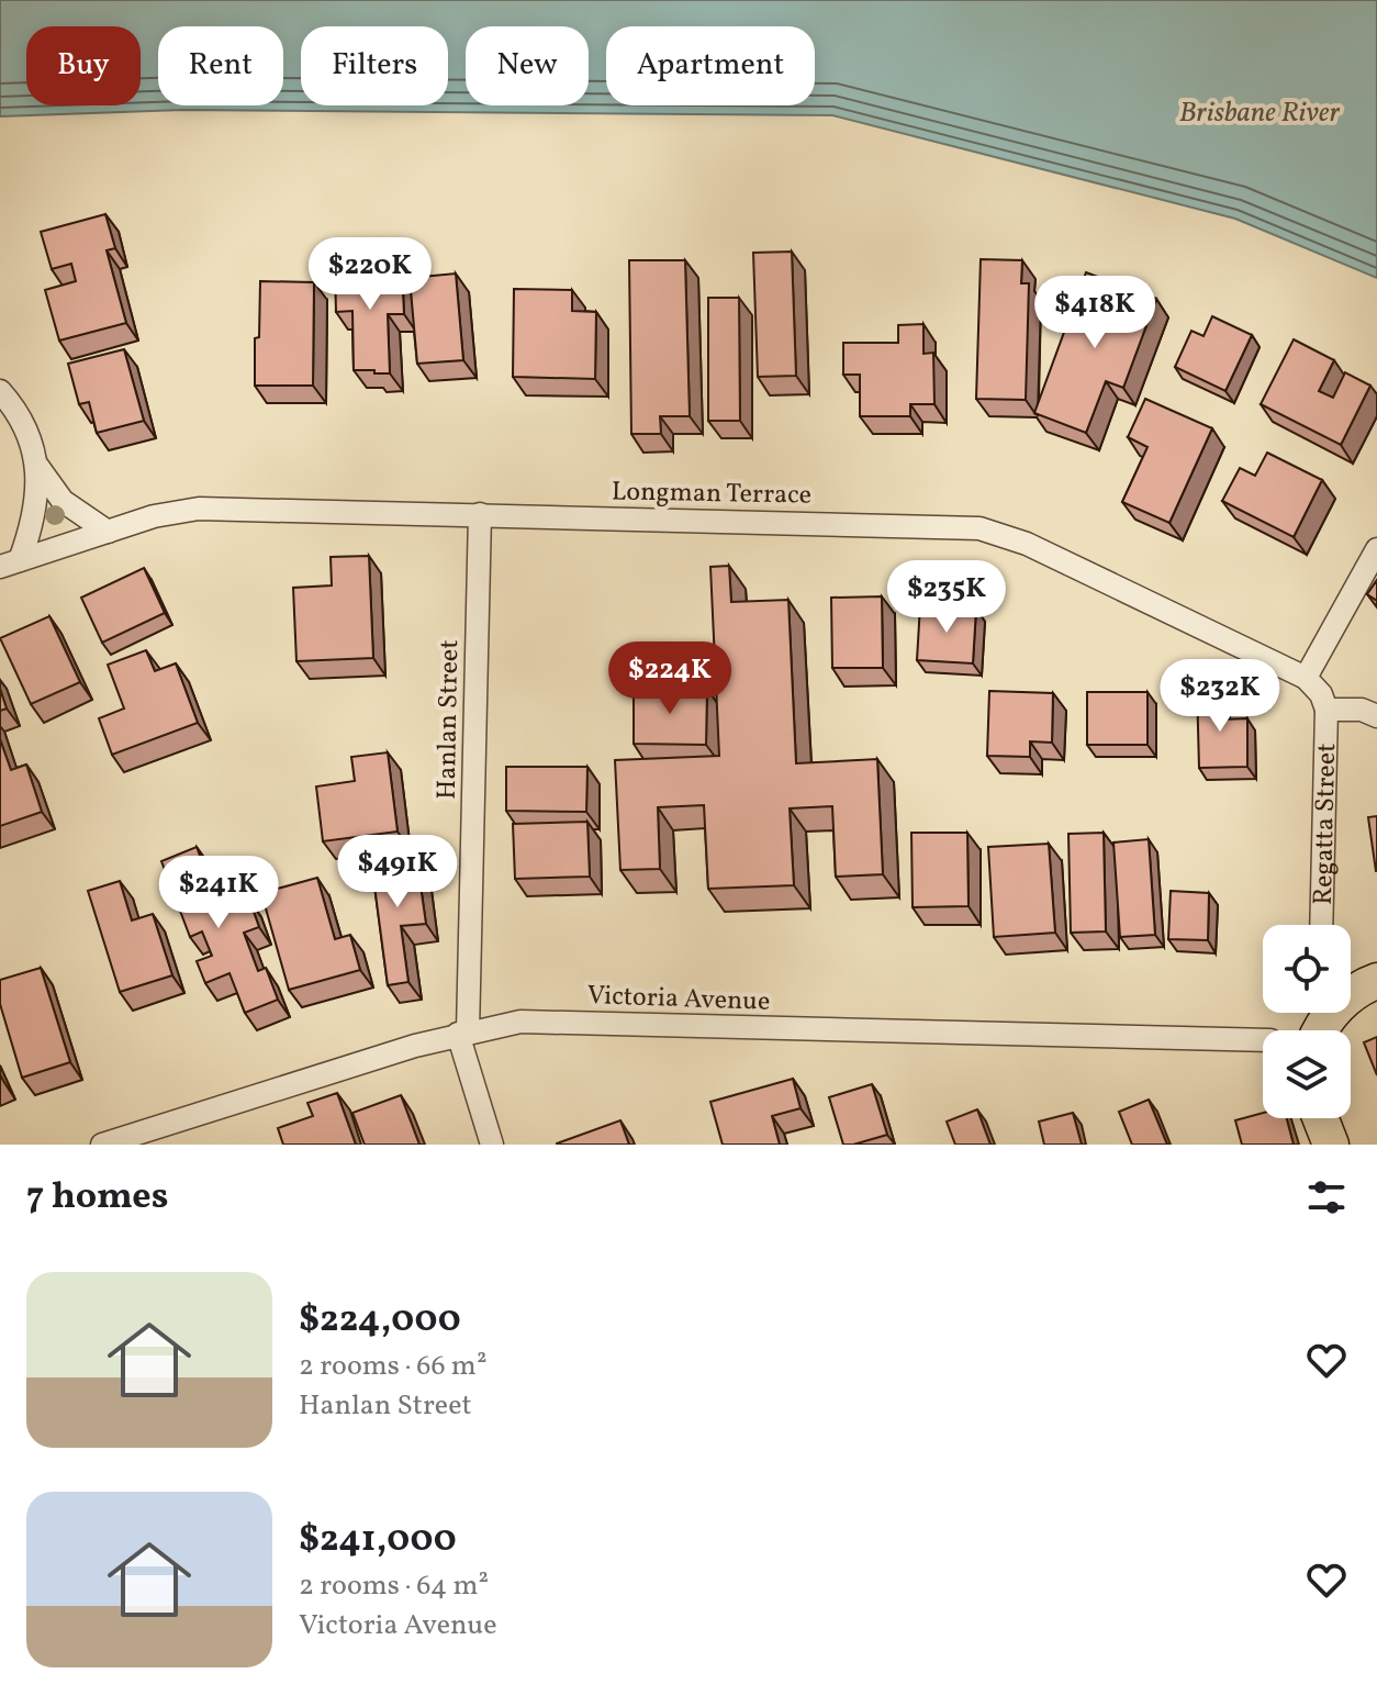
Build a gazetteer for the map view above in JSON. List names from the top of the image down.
{
  "streets": {
    "street": [
      "Longman Terrace",
      "Hanlan Street",
      "Regatta Street",
      "Victoria Avenue"
    ]
  },
  "crossings": [
    ["Longman Terrace", "Hanlan Street"],
    ["Hanlan Street", "Victoria Avenue"]
  ],
  "water": ["Brisbane River"],
  "page": {
    "chip": [
      "Buy",
      "Rent",
      "Filters",
      "New",
      "Apartment"
    ],
    "price": [
      "$220K",
      "$418K",
      "$235K",
      "$224K",
      "$232K",
      "$491K",
      "$241K"
    ],
    "heading": "7 homes",
    "list": [
      {
        "name": "$224,000",
        "note": "2 rooms · 66 m² · Hanlan Street"
      },
      {
        "name": "$241,000",
        "note": "2 rooms · 64 m² · Victoria Avenue"
      }
    ]
  }
}
